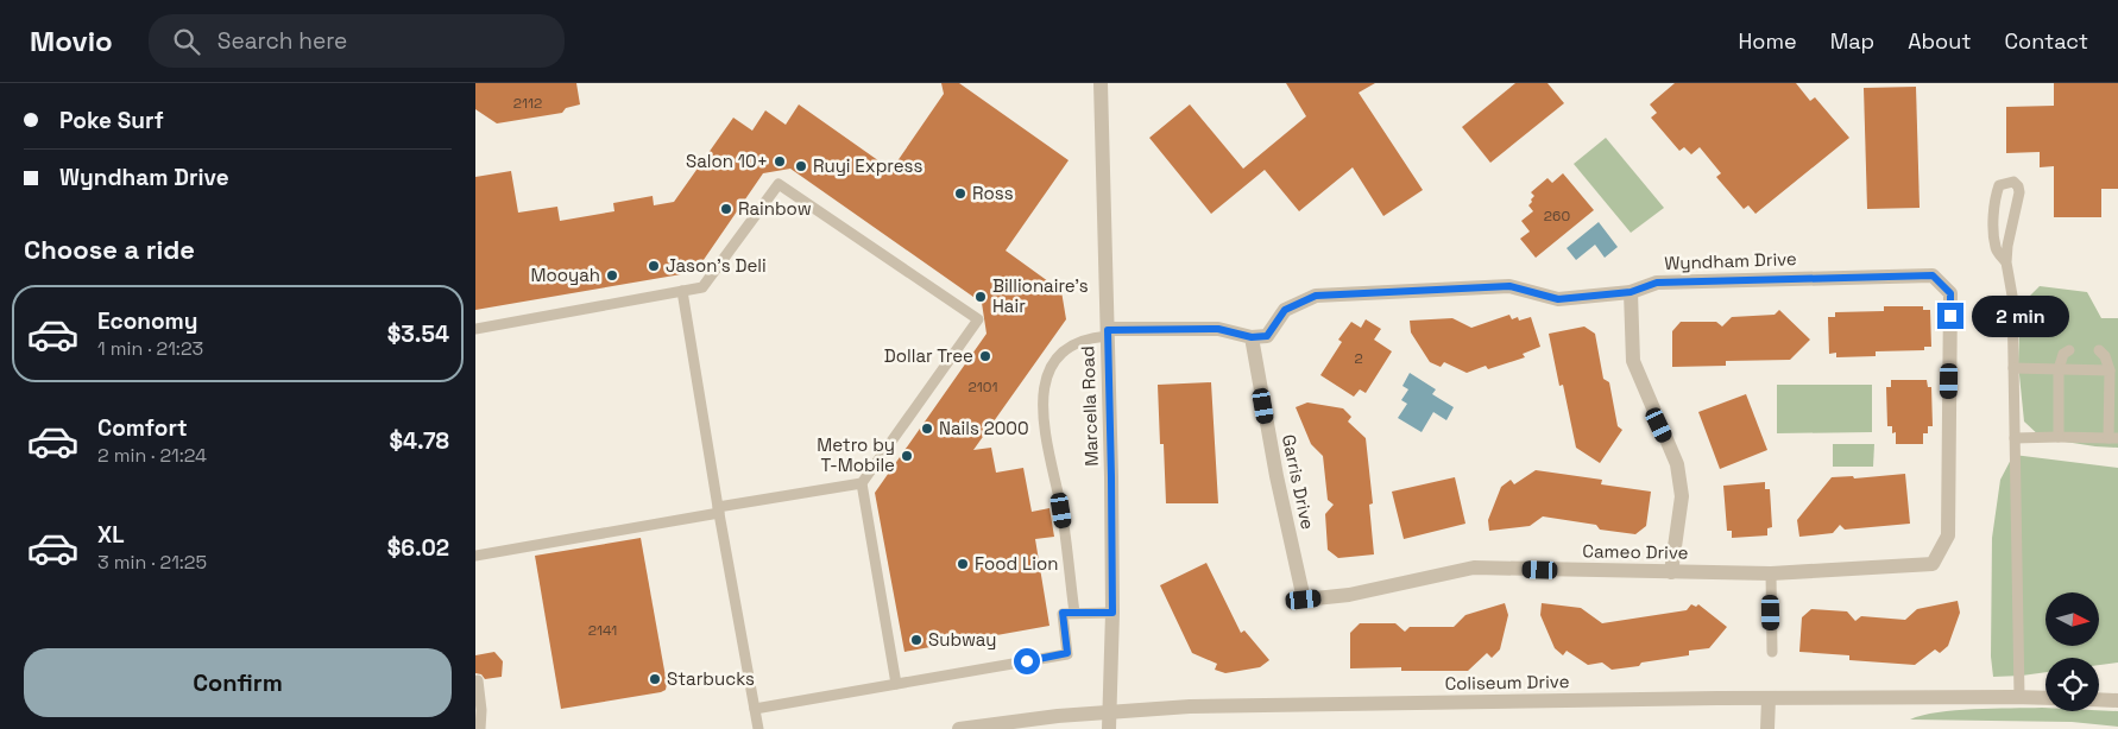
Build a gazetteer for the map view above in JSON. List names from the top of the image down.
{
  "streets": {
    "street": [
      "Wyndham Drive",
      "Marcella Road",
      "Garris Drive",
      "Cameo Drive",
      "Coliseum Drive"
    ]
  },
  "crossings": [
    ["Wyndham Drive", "Garris Drive"],
    ["Wyndham Drive", "Cameo Drive"],
    ["Marcella Road", "Coliseum Drive"],
    ["Garris Drive", "Cameo Drive"]
  ],
  "places": [
    "Salon 10+",
    "Ruyi Express",
    "Ross",
    "Rainbow",
    "Jason's Deli",
    "Mooyah",
    "Billionaire's Hair",
    "Dollar Tree",
    "Nails 2000",
    "Metro by T-Mobile",
    "Food Lion",
    "Subway",
    "Starbucks"
  ],
  "house_numbers": [
    "2112",
    "260",
    "2",
    "2101",
    "2141"
  ],
  "north": "right",
  "page": {
    "header": "Movio",
    "search": "Search here",
    "nav": [
      "Home",
      "Map",
      "About",
      "Contact"
    ],
    "banner": ["Poke Surf", "Wyndham Drive"],
    "heading": "Choose a ride",
    "list": [
      {
        "name": "Economy",
        "note": "1 min · 21:23",
        "value": "$3.54"
      },
      {
        "name": "Comfort",
        "note": "2 min · 21:24",
        "value": "$4.78"
      },
      {
        "name": "XL",
        "note": "3 min · 21:25",
        "value": "$6.02"
      }
    ],
    "bubble": "2 min",
    "buttons": "Confirm"
  }
}
